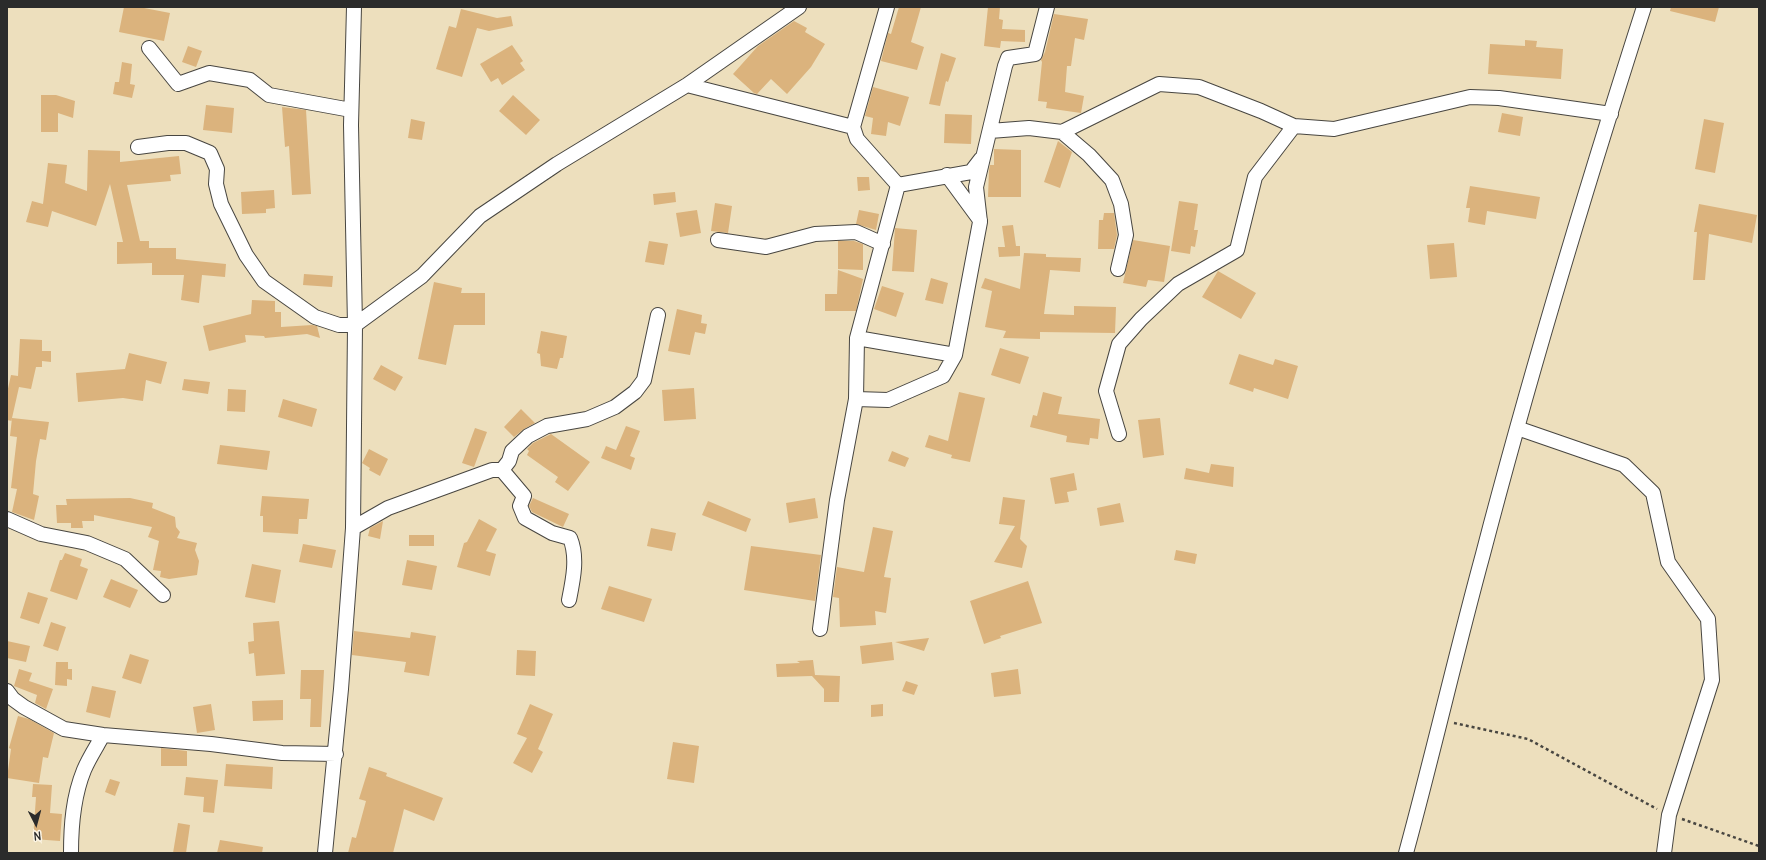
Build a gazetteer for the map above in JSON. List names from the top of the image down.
{
  "north": "bottom"
}
